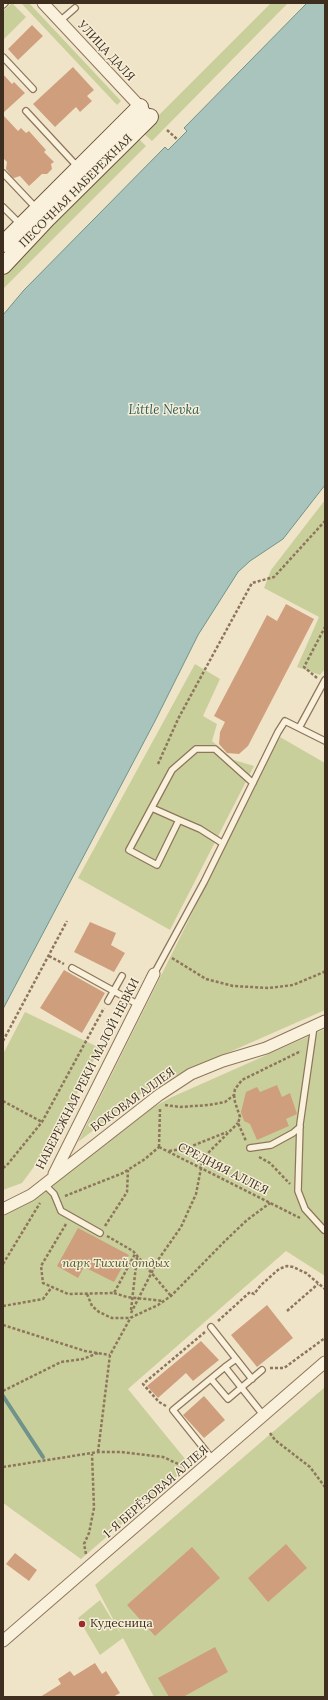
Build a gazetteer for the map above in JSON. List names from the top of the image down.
{
  "streets": {
    "main road": ["ПЕСОЧНАЯ НАБЕРЕЖНАЯ"],
    "street": [
      "УЛИЦА ДАЛЯ",
      "НАБЕРЕЖНАЯ РЕКИ МАЛОЙ НЕВКИ",
      "БОКОВАЯ АЛЛЕЯ",
      "1-Я БЕРЁЗОВАЯ АЛЛЕЯ"
    ],
    "path": ["СРЕДНЯЯ АЛЛЕЯ"]
  },
  "crossings": [
    ["УЛИЦА ДАЛЯ", "ПЕСОЧНАЯ НАБЕРЕЖНАЯ"],
    ["НАБЕРЕЖНАЯ РЕКИ МАЛОЙ НЕВКИ", "БОКОВАЯ АЛЛЕЯ"]
  ],
  "water": ["Little Nevka"],
  "parks": ["парк Тихий отдых"],
  "places": ["Кудесница"]
}
